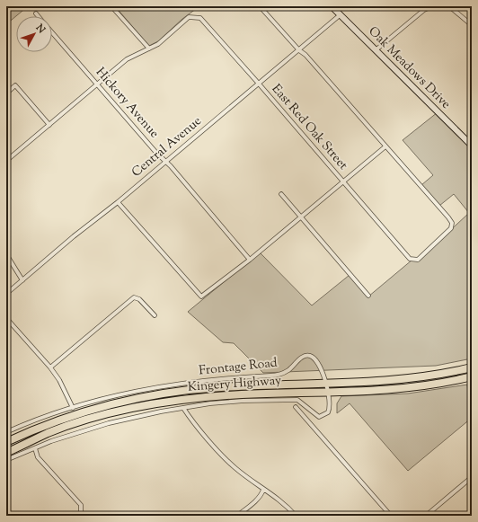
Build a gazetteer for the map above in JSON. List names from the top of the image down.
{
  "streets": {
    "highway": ["Kingery Highway"],
    "street": [
      "Oak Meadows Drive",
      "Hickory Avenue",
      "East Red Oak Street",
      "Central Avenue",
      "Frontage Road"
    ]
  },
  "crossings": [
    ["Oak Meadows Drive", "Central Avenue"],
    ["Hickory Avenue", "Central Avenue"],
    ["East Red Oak Street", "Central Avenue"],
    ["Frontage Road", "Kingery Highway"]
  ],
  "north": "top right"
}
